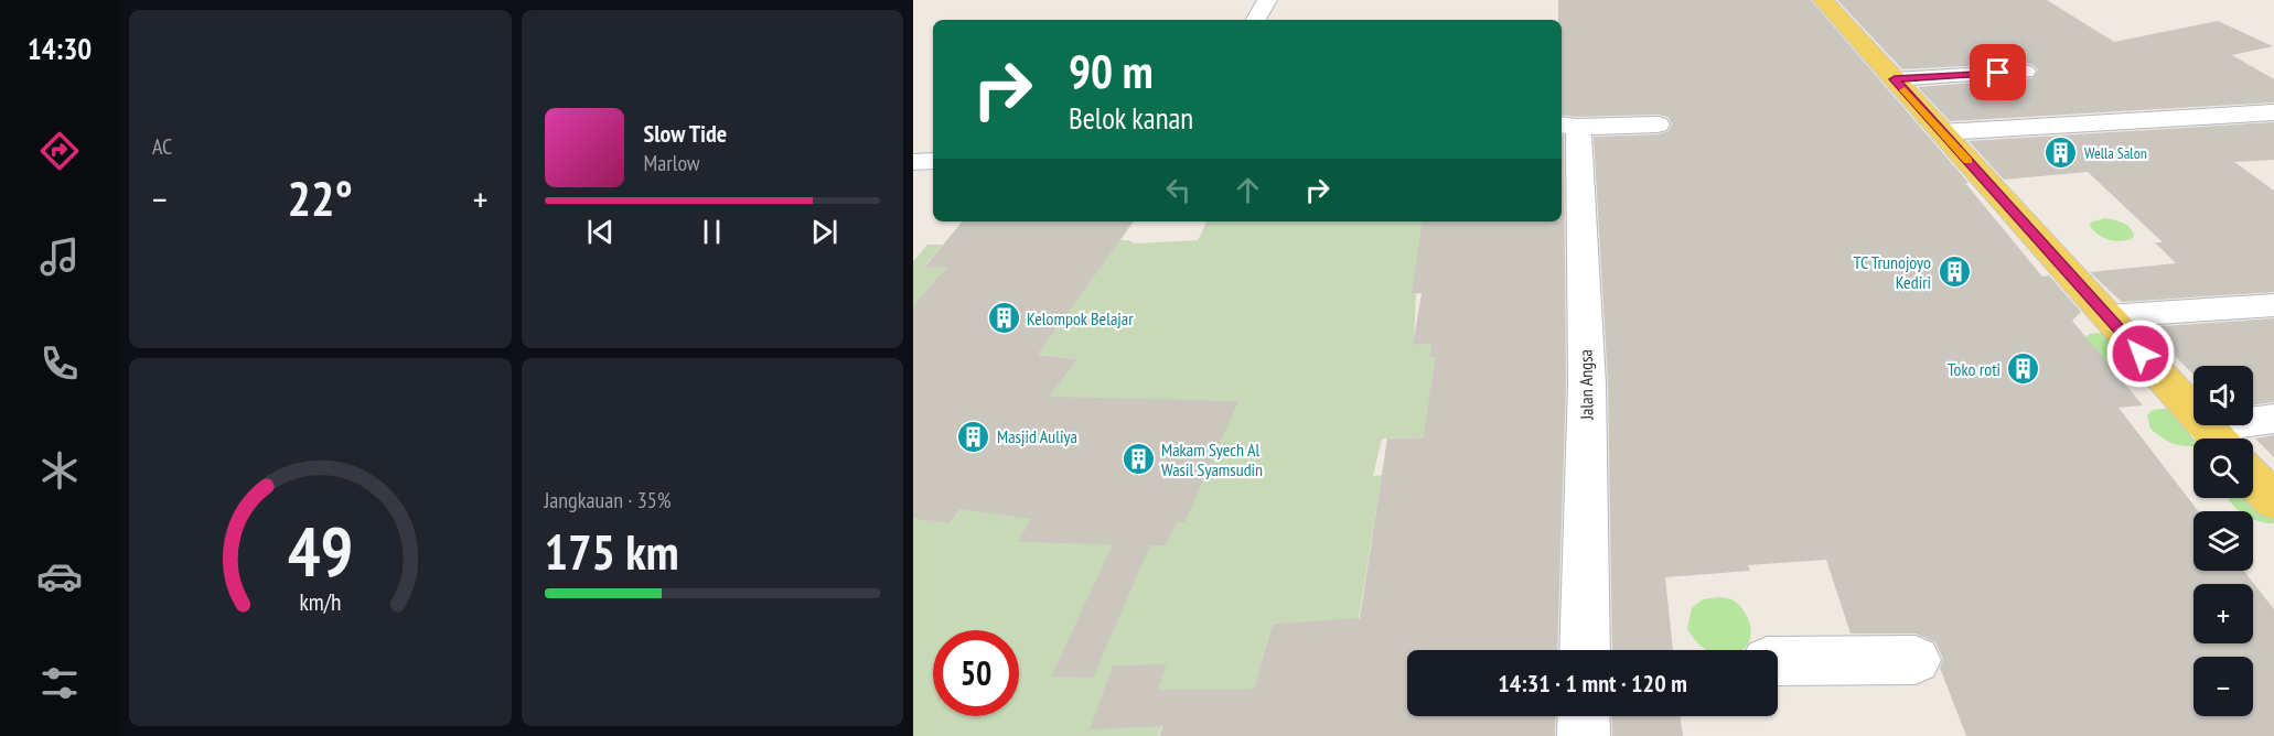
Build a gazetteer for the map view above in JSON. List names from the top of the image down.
{
  "streets": {
    "street": ["Jalan Angsa"]
  },
  "places": {
    "building": [
      "Wella Salon",
      "TC Trunojoyo Kediri",
      "Kelompok Belajar",
      "Toko roti",
      "Masjid Auliya",
      "Makam Syech Al Wasil Syamsudin"
    ]
  },
  "page": {
    "tabs": "14:30",
    "tile": [
      "AC",
      ["Jangkauan · 35%", "175 km"]
    ],
    "turn": ["90 m", "Belok kanan"],
    "song": ["Slow Tide", "Marlow"],
    "heat": ["−", "22°", "+"],
    "map_buttons": ["+", "−"],
    "limit": "50",
    "trip": "14:31 · 1 mnt · 120 m",
    "gauge": ["49", "km/h"]
  }
}
